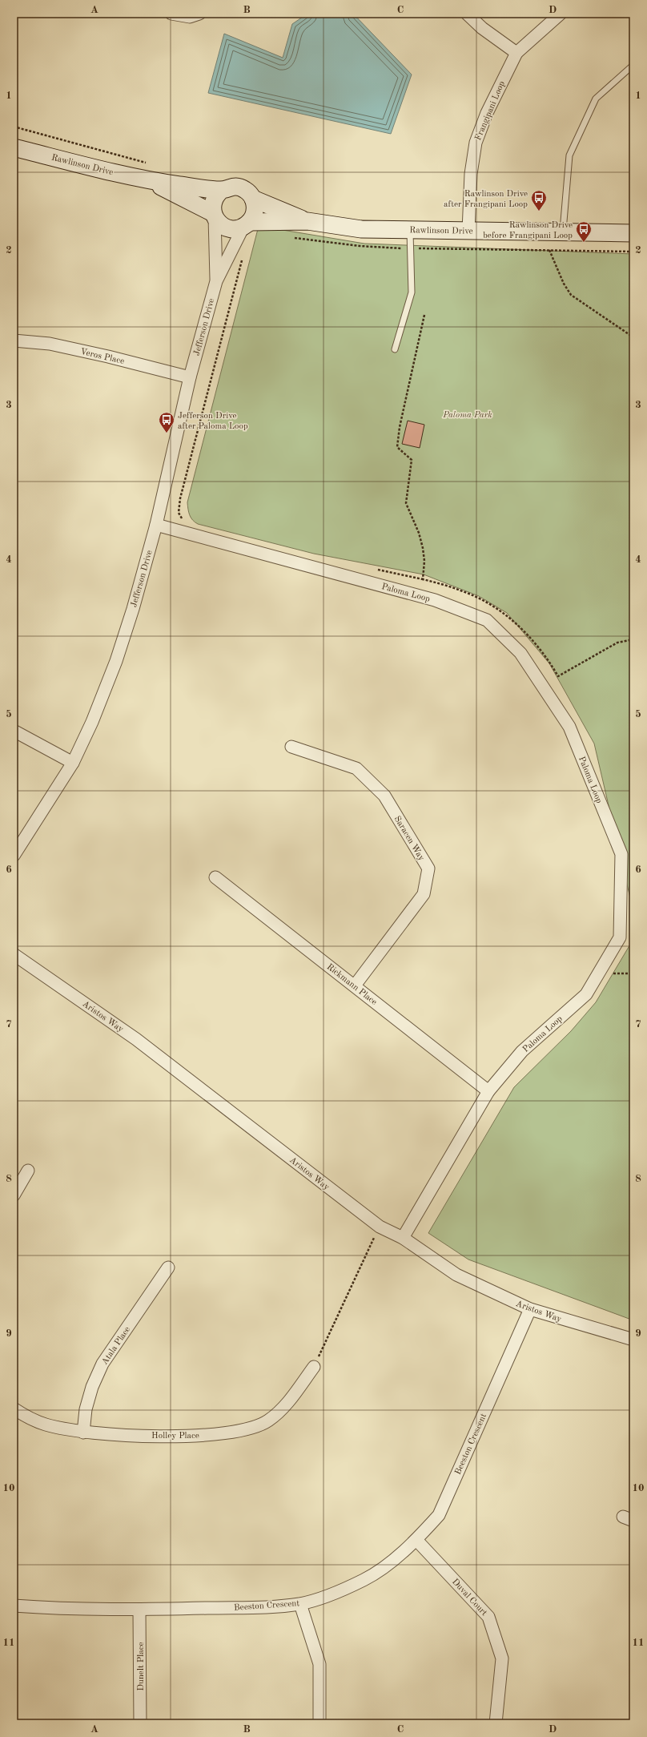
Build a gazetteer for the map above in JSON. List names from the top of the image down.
{
  "streets": {
    "street": [
      "Frangipani Loop",
      "Rawlinson Drive",
      "Jefferson Drive",
      "Veros Place",
      "Paloma Loop",
      "Saracen Way",
      "Rickmann Place",
      "Aristos Way",
      "Atala Place",
      "Holley Place",
      "Beeston Crescent",
      "Duval Court",
      "Dunelt Place"
    ]
  },
  "crossings": [
    ["Frangipani Loop", "Rawlinson Drive"],
    ["Rawlinson Drive", "Jefferson Drive"],
    ["Jefferson Drive", "Veros Place"],
    ["Jefferson Drive", "Paloma Loop"],
    ["Paloma Loop", "Rickmann Place"],
    ["Paloma Loop", "Aristos Way"],
    ["Saracen Way", "Rickmann Place"],
    ["Aristos Way", "Beeston Crescent"],
    ["Atala Place", "Holley Place"],
    ["Beeston Crescent", "Duval Court"],
    ["Beeston Crescent", "Dunelt Place"]
  ],
  "parks": ["Paloma Park"],
  "places": {
    "bus stop": ["Rawlinson Drive after Frangipani Loop", "Rawlinson Drive before Frangipani Loop", "Jefferson Drive after Paloma Loop"]
  },
  "grid": {
    "columns": [
      "A",
      "B",
      "C",
      "D"
    ],
    "rows": [
      "1",
      "2",
      "3",
      "4",
      "5",
      "6",
      "7",
      "8",
      "9",
      "10",
      "11"
    ]
  }
}
